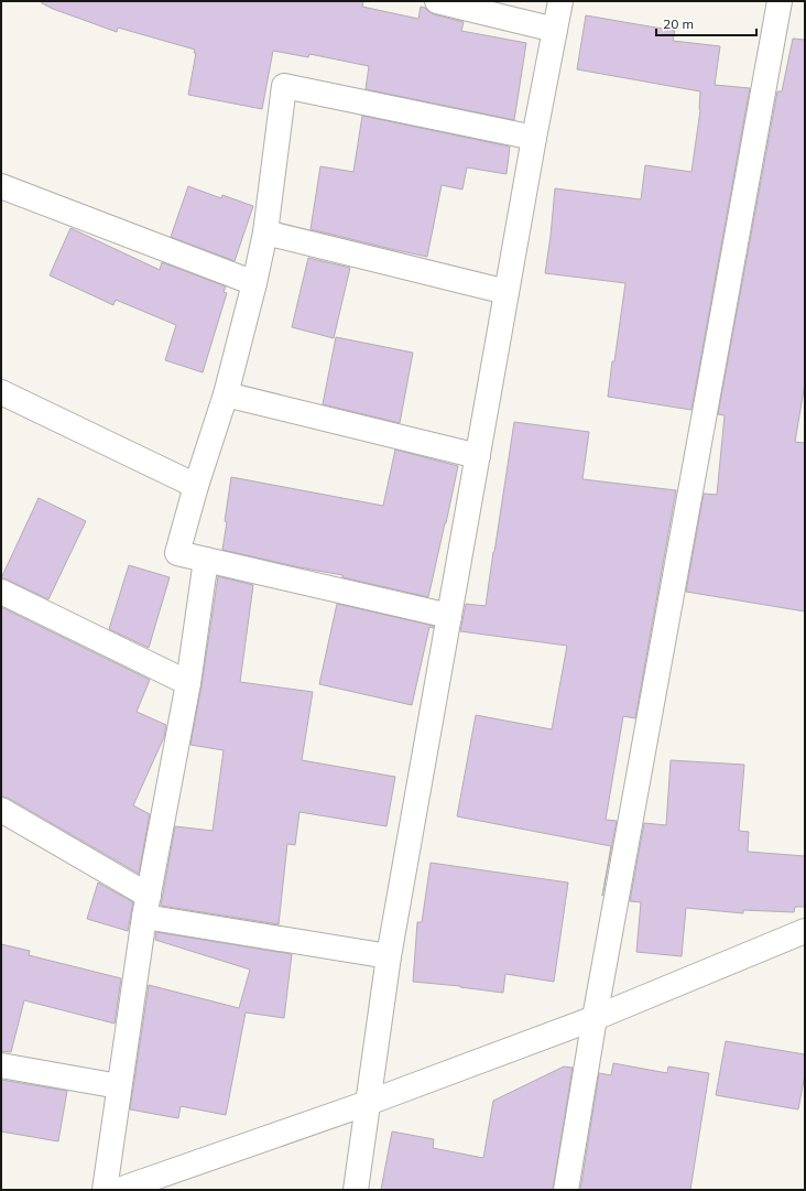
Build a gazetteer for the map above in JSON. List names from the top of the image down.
{
  "scale_bar": "20 m"
}
